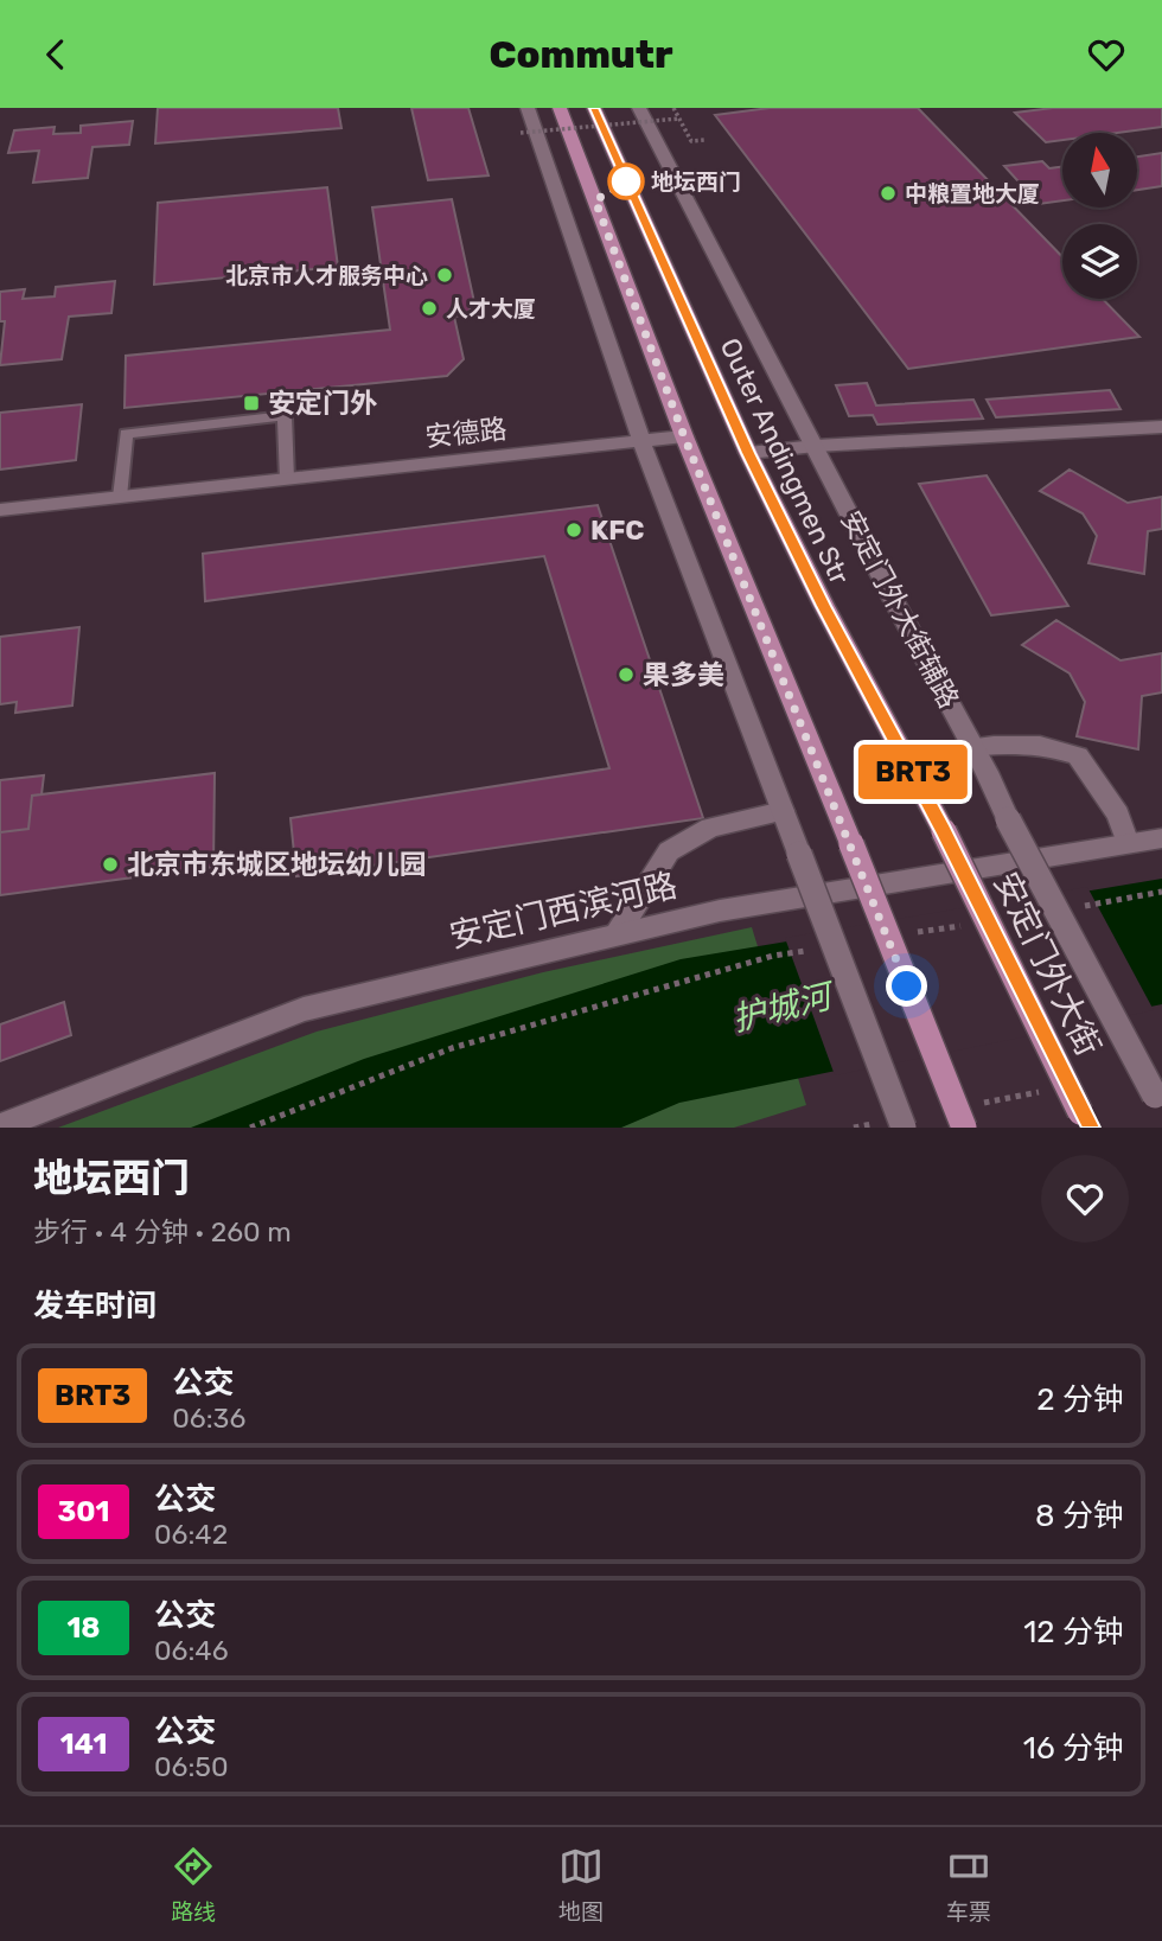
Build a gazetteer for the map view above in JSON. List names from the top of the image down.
{
  "streets": {
    "main road": ["Outer Andingmen Str", "安定门外大街"],
    "street": ["安德路", "安定门外大街辅路", "安定门西滨河路"]
  },
  "crossings": [
    ["Outer Andingmen Str", "安定门外大街"]
  ],
  "water": ["护城河"],
  "places": {
    "other": [
      "地坛西门",
      "中粮置地大厦",
      "北京市人才服务中心",
      "人才大厦",
      "KFC",
      "果多美",
      "北京市东城区地坛幼儿园"
    ],
    "transit": ["安定门外"]
  },
  "lines": ["bus line BRT3"],
  "north": "top",
  "page": {
    "header": "Commutr",
    "on_map": "BRT3",
    "heading": [
      ["地坛西门", "步行 · 4 分钟 · 260 m"],
      "发车时间"
    ],
    "list": [
      {
        "mark": "BRT3",
        "name": "公交",
        "note": "06:36",
        "value": "2 分钟"
      },
      {
        "mark": "301",
        "name": "公交",
        "note": "06:42",
        "value": "8 分钟"
      },
      {
        "mark": "18",
        "name": "公交",
        "note": "06:46",
        "value": "12 分钟"
      },
      {
        "mark": "141",
        "name": "公交",
        "note": "06:50",
        "value": "16 分钟"
      }
    ],
    "tabs": ["路线", "地图", "车票"]
  }
}
